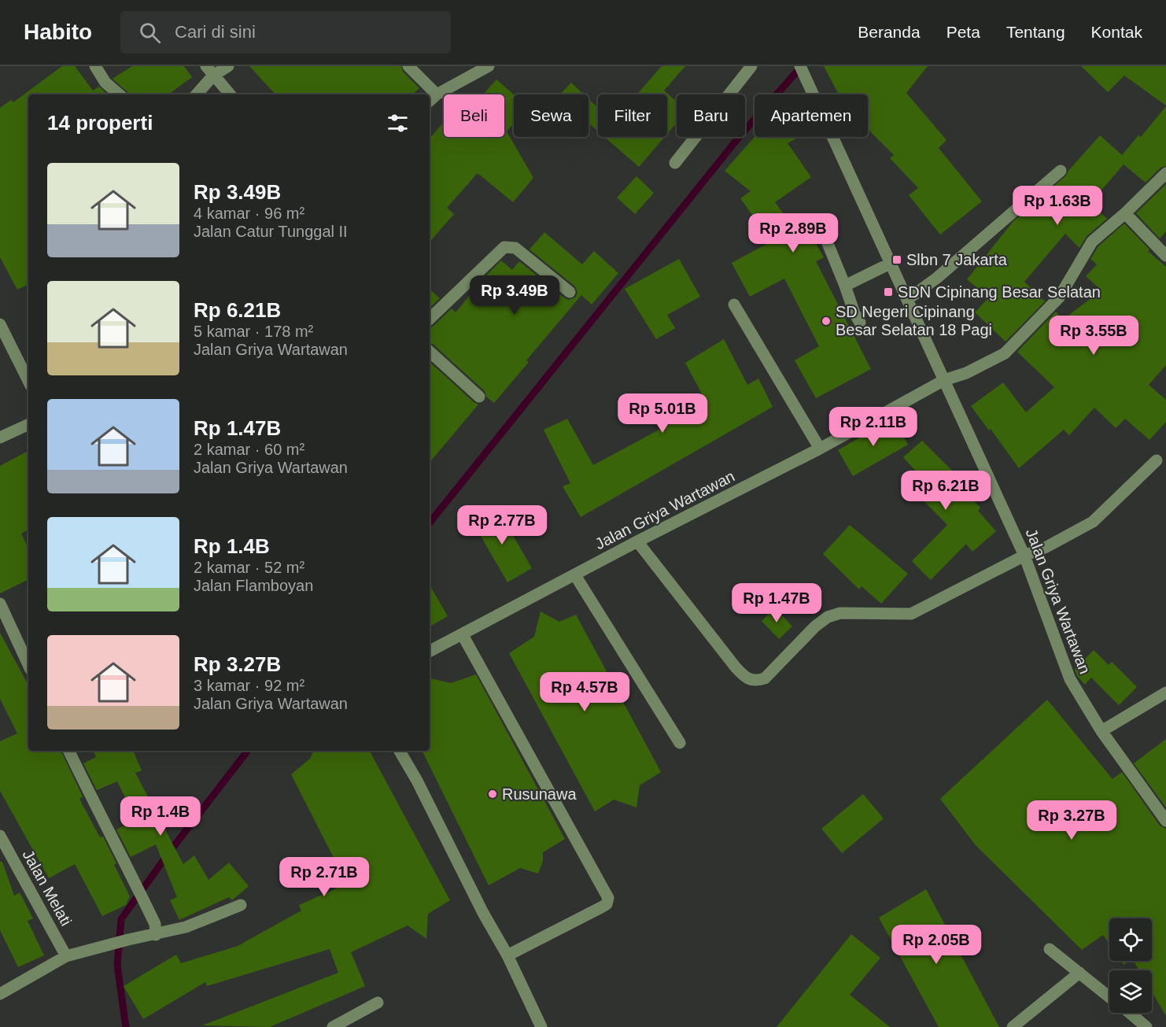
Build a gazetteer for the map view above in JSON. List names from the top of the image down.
{
  "streets": {
    "street": ["Jalan Griya Wartawan", "Jalan Melati"]
  },
  "places": {
    "transit": ["Slbn 7 Jakarta", "SDN Cipinang Besar Selatan"],
    "other": ["SD Negeri Cipinang Besar Selatan 18 Pagi", "Rusunawa"]
  },
  "page": {
    "header": "Habito",
    "search": "Cari di sini",
    "nav": [
      "Beranda",
      "Peta",
      "Tentang",
      "Kontak"
    ],
    "chip": [
      "Beli",
      "Sewa",
      "Filter",
      "Baru",
      "Apartemen"
    ],
    "heading": "14 properti",
    "list": [
      {
        "name": "Rp 3.49B",
        "note": "4 kamar · 96 m² · Jalan Catur Tunggal II"
      },
      {
        "name": "Rp 6.21B",
        "note": "5 kamar · 178 m² · Jalan Griya Wartawan"
      },
      {
        "name": "Rp 1.47B",
        "note": "2 kamar · 60 m² · Jalan Griya Wartawan"
      },
      {
        "name": "Rp 1.4B",
        "note": "2 kamar · 52 m² · Jalan Flamboyan"
      },
      {
        "name": "Rp 3.27B",
        "note": "3 kamar · 92 m² · Jalan Griya Wartawan"
      }
    ],
    "price": [
      "Rp 1.63B",
      "Rp 2.89B",
      "Rp 3.49B",
      "Rp 3.55B",
      "Rp 5.01B",
      "Rp 2.11B",
      "Rp 6.21B",
      "Rp 2.77B",
      "Rp 1.47B",
      "Rp 4.57B",
      "Rp 1.4B",
      "Rp 3.27B",
      "Rp 2.71B",
      "Rp 2.05B"
    ]
  }
}
